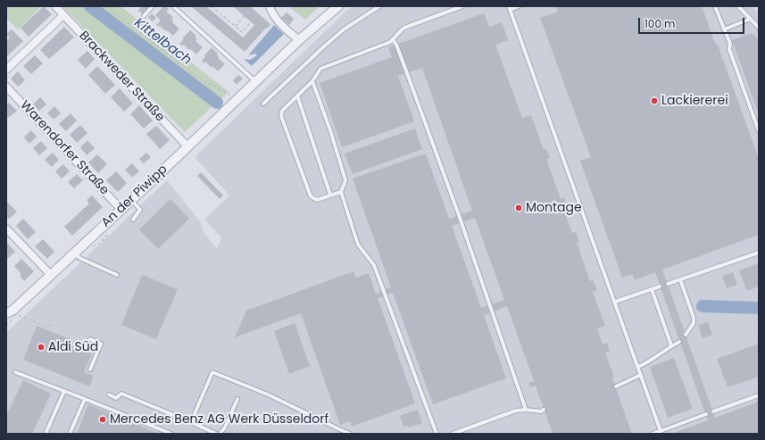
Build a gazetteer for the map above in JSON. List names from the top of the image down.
{
  "streets": {
    "street": ["Brackweder Straße", "Warendorfer Straße", "An der Piwipp"]
  },
  "crossings": [
    ["Brackweder Straße", "An der Piwipp"],
    ["Warendorfer Straße", "An der Piwipp"]
  ],
  "water": ["Kittelbach"],
  "places": [
    "Lackiererei",
    "Montage",
    "Aldi Süd",
    "Mercedes Benz AG Werk Düsseldorf"
  ],
  "scale_bar": "100 m"
}
